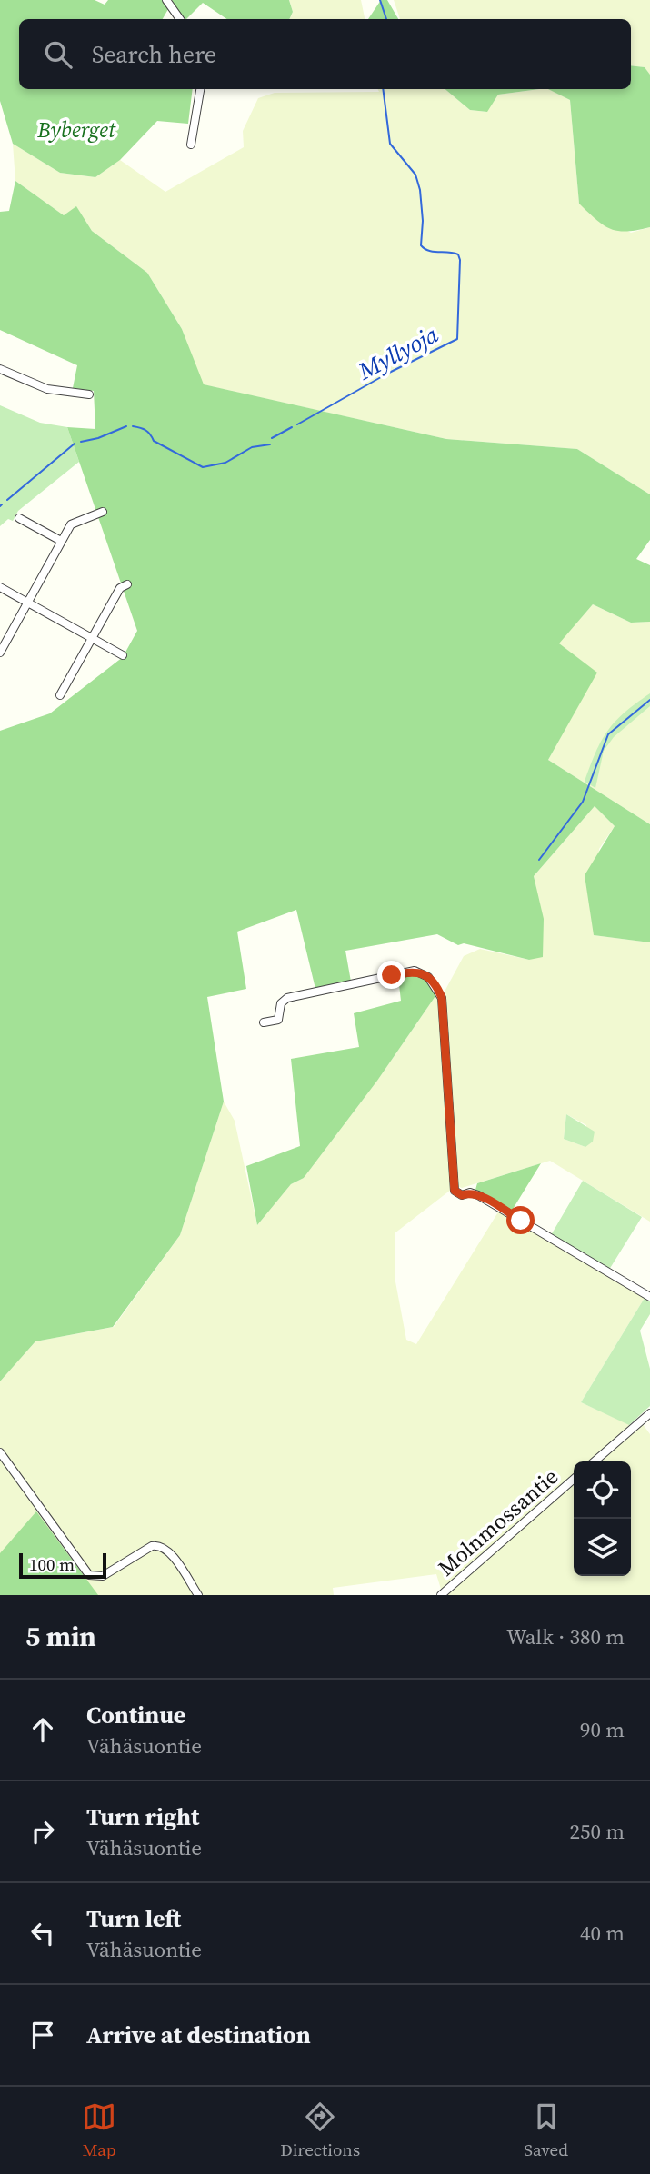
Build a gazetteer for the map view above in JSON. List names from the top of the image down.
{
  "streets": {
    "street": ["Molnmossantie"]
  },
  "water": ["Myllyoja"],
  "parks": ["Byberget"],
  "scale_bar": "100 m",
  "page": {
    "search": "Search here",
    "scale": "100 m",
    "heading": ["5 min", "Walk · 380 m"],
    "list": [
      ["Continue", "Vähäsuontie", "90 m"],
      ["Turn right", "Vähäsuontie", "250 m"],
      ["Turn left", "Vähäsuontie", "40 m"],
      "Arrive at destination"
    ],
    "nav": ["Map", "Directions", "Saved"]
  }
}
